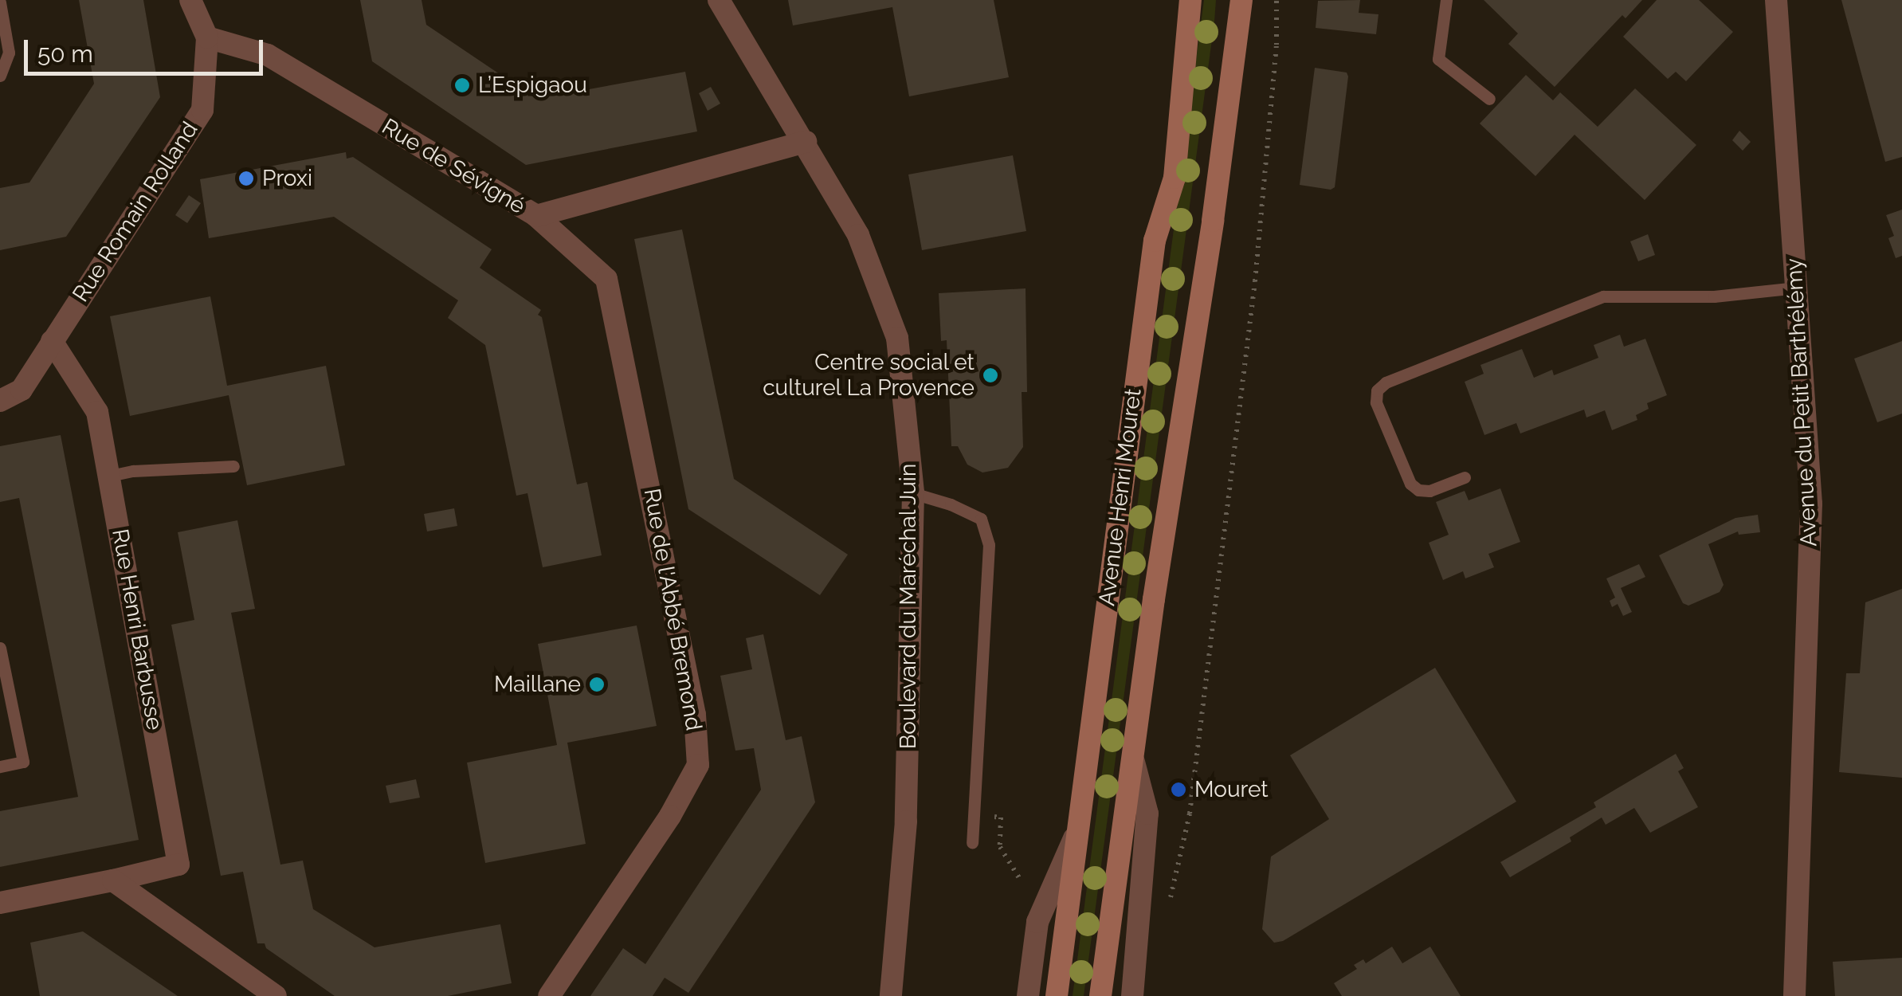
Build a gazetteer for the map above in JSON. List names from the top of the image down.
{
  "streets": {
    "main road": ["Avenue Henri Mouret"],
    "street": [
      "Rue de Sévigné",
      "Rue Romain Rolland",
      "Avenue du Petit Barthélémy",
      "Boulevard du Maréchal Juin",
      "Rue de l'Abbé Bremond",
      "Rue Henri Barbusse"
    ]
  },
  "crossings": [
    ["Rue de Sévigné", "Rue Romain Rolland"],
    ["Rue de Sévigné", "Boulevard du Maréchal Juin"],
    ["Rue de Sévigné", "Rue de l'Abbé Bremond"],
    ["Rue Romain Rolland", "Rue Henri Barbusse"]
  ],
  "places": [
    "L’Espigaou",
    "Proxi",
    "Centre social et culturel La Provence",
    "Maillane",
    "Mouret"
  ],
  "scale_bar": "50 m"
}
